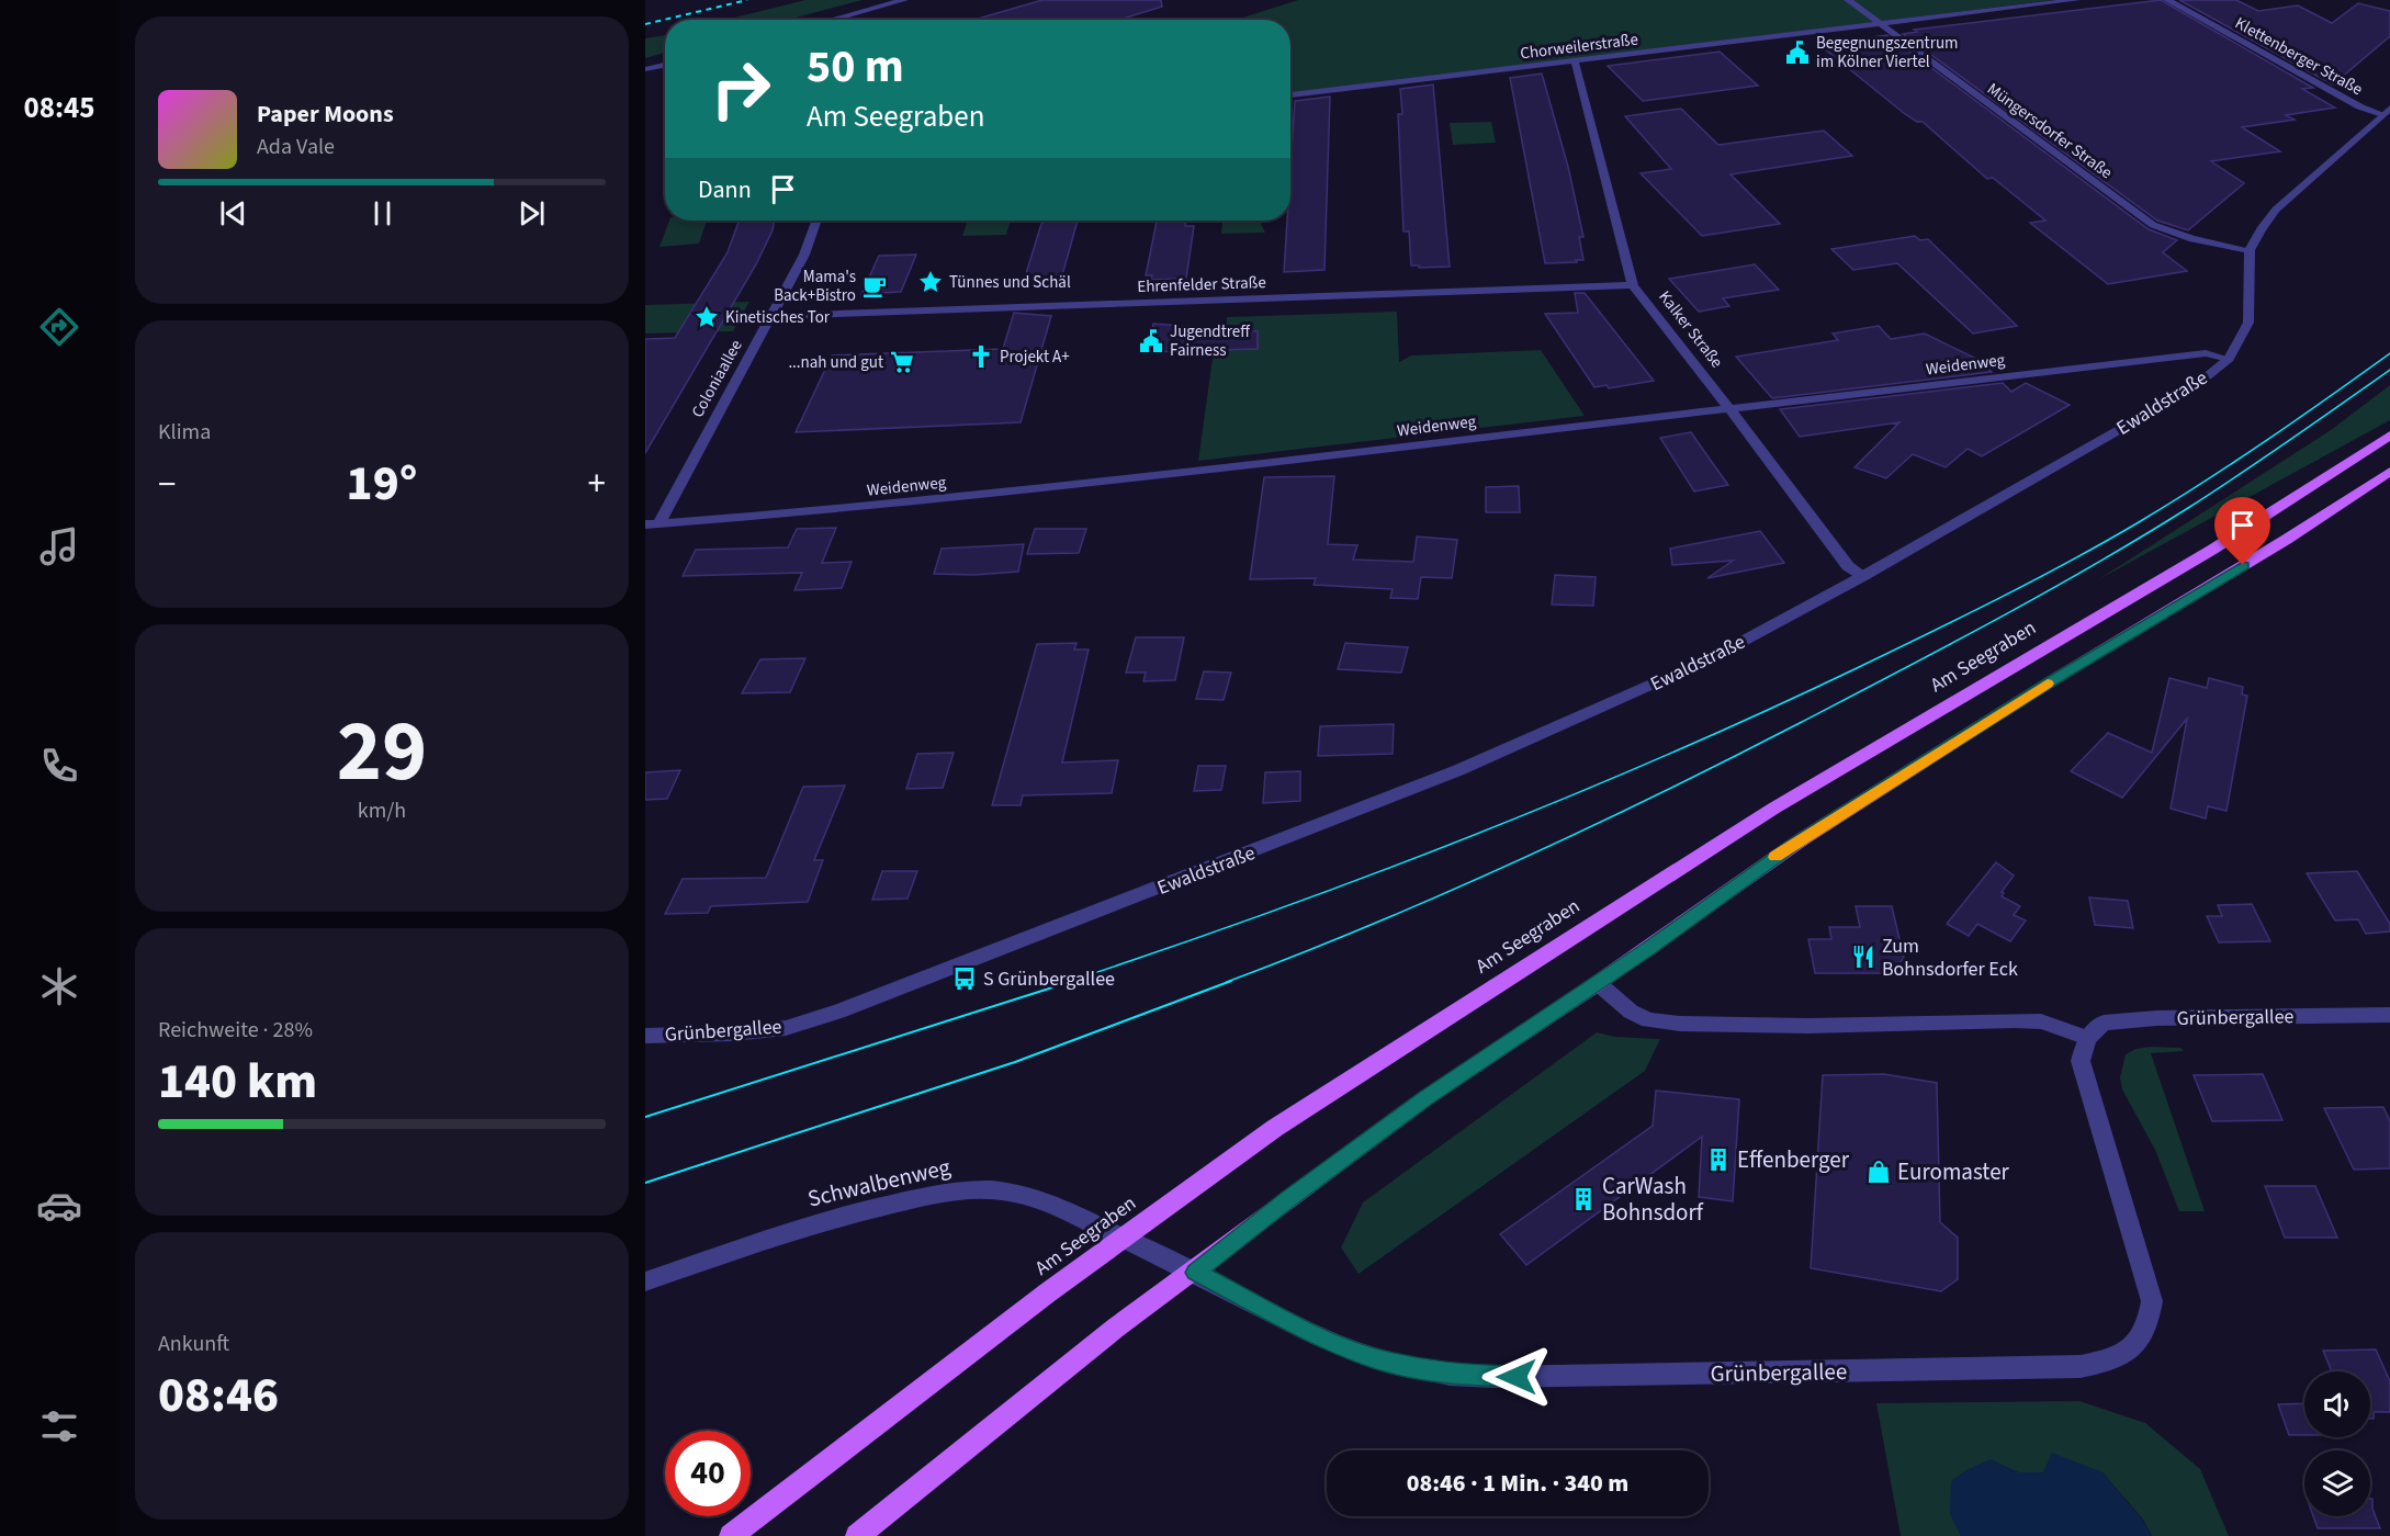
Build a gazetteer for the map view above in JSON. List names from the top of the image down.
{
  "streets": {
    "main road": ["Am Seegraben"],
    "street": [
      "Chorweilerstraße",
      "Klettenberger Straße",
      "Müngersdorfer Straße",
      "Ehrenfelder Straße",
      "Kalker Straße",
      "Weidenweg",
      "Coloniaallee",
      "Ewaldstraße",
      "Grünbergallee",
      "Schwalbenweg"
    ]
  },
  "crossings": [
    ["Chorweilerstraße", "Müngersdorfer Straße"],
    ["Chorweilerstraße", "Kalker Straße"],
    ["Klettenberger Straße", "Ewaldstraße"],
    ["Müngersdorfer Straße", "Ewaldstraße"],
    ["Ehrenfelder Straße", "Kalker Straße"],
    ["Ehrenfelder Straße", "Coloniaallee"],
    ["Kalker Straße", "Weidenweg"],
    ["Kalker Straße", "Ewaldstraße"],
    ["Weidenweg", "Coloniaallee"],
    ["Weidenweg", "Ewaldstraße"],
    ["Ewaldstraße", "Grünbergallee"],
    ["Am Seegraben", "Grünbergallee"],
    ["Am Seegraben", "Schwalbenweg"],
    ["Grünbergallee", "Schwalbenweg"]
  ],
  "places": {
    "public building": ["Begegnungszentrum im Kölner Viertel", "Jugendtreff Fairness"],
    "place": ["Tünnes und Schäl", "Kinetisches Tor"],
    "cafe": ["Mama's Back+Bistro"],
    "church": ["Projekt A+"],
    "supermarket": ["...nah und gut"],
    "restaurant": ["Zum Bohnsdorfer Eck"],
    "bus stop": ["S Grünbergallee"],
    "building": ["Effenberger", "CarWash Bohnsdorf"],
    "shop": ["Euromaster"]
  },
  "page": {
    "tabs": "08:45",
    "turn": ["50 m", "Am Seegraben"],
    "song": ["Paper Moons", "Ada Vale"],
    "then": "Dann",
    "tile": [
      "Klima",
      ["29", "km/h"],
      ["Reichweite · 28%", "140 km"],
      ["Ankunft", "08:46"]
    ],
    "heat": ["−", "19°", "+"],
    "limit": "40",
    "trip": "08:46 · 1 Min. · 340 m"
  }
}
